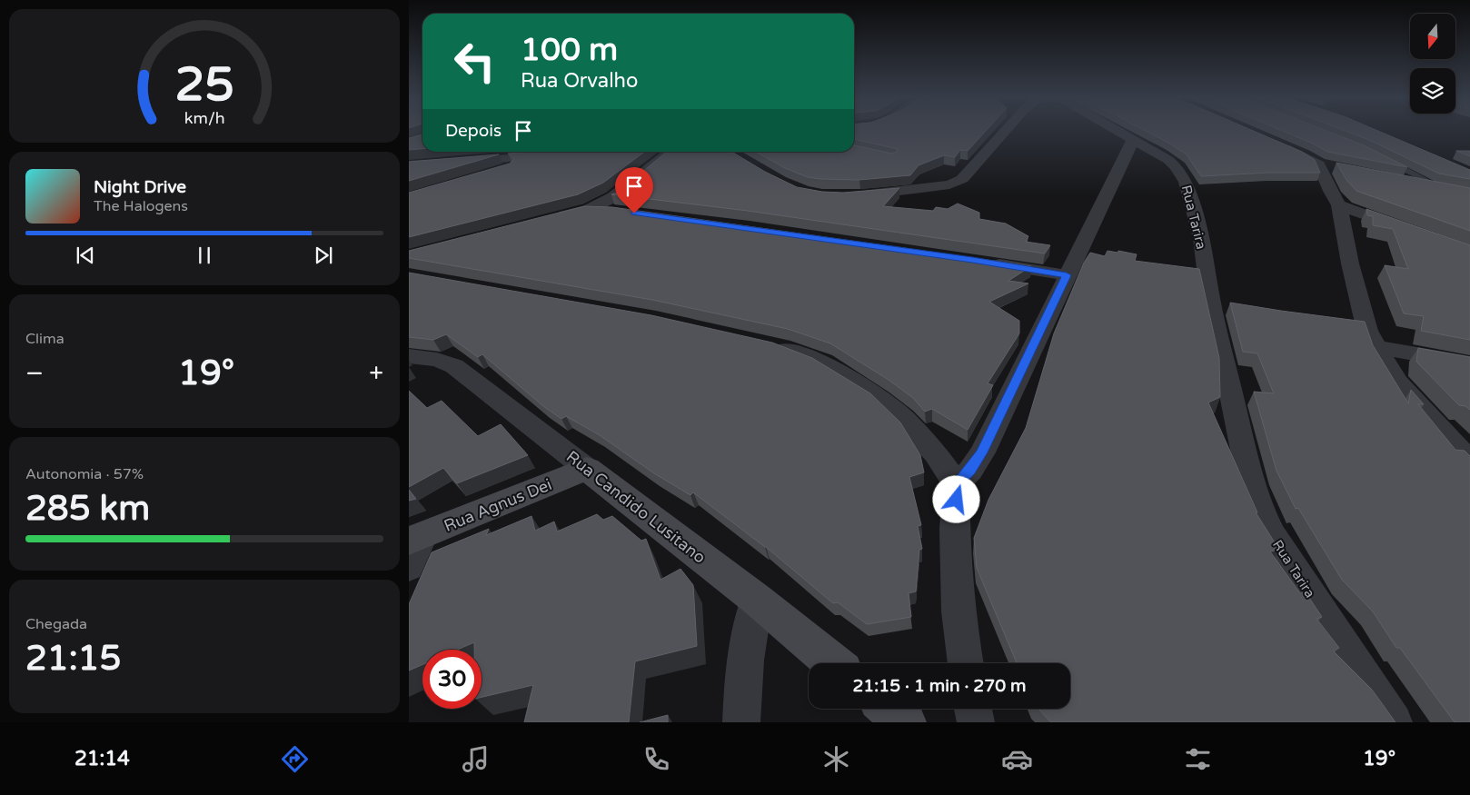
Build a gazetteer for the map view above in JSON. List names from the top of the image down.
{
  "streets": {
    "street": ["Rua Tarira", "Rua Agnus Dei", "Rua Candido Lusitano"]
  },
  "crossings": [
    ["Rua Agnus Dei", "Rua Candido Lusitano"]
  ],
  "north": "bottom",
  "page": {
    "turn": ["100 m", "Rua Orvalho"],
    "then": "Depois",
    "song": ["Night Drive", "The Halogens"],
    "tile": [
      "Clima",
      ["Autonomia · 57%", "285 km"],
      ["Chegada", "21:15"]
    ],
    "heat": ["−", "19°", "+"],
    "limit": "30",
    "trip": "21:15 · 1 min · 270 m",
    "tabs": ["21:14", "19°"],
    "gauge": ["25", "km/h"]
  }
}
